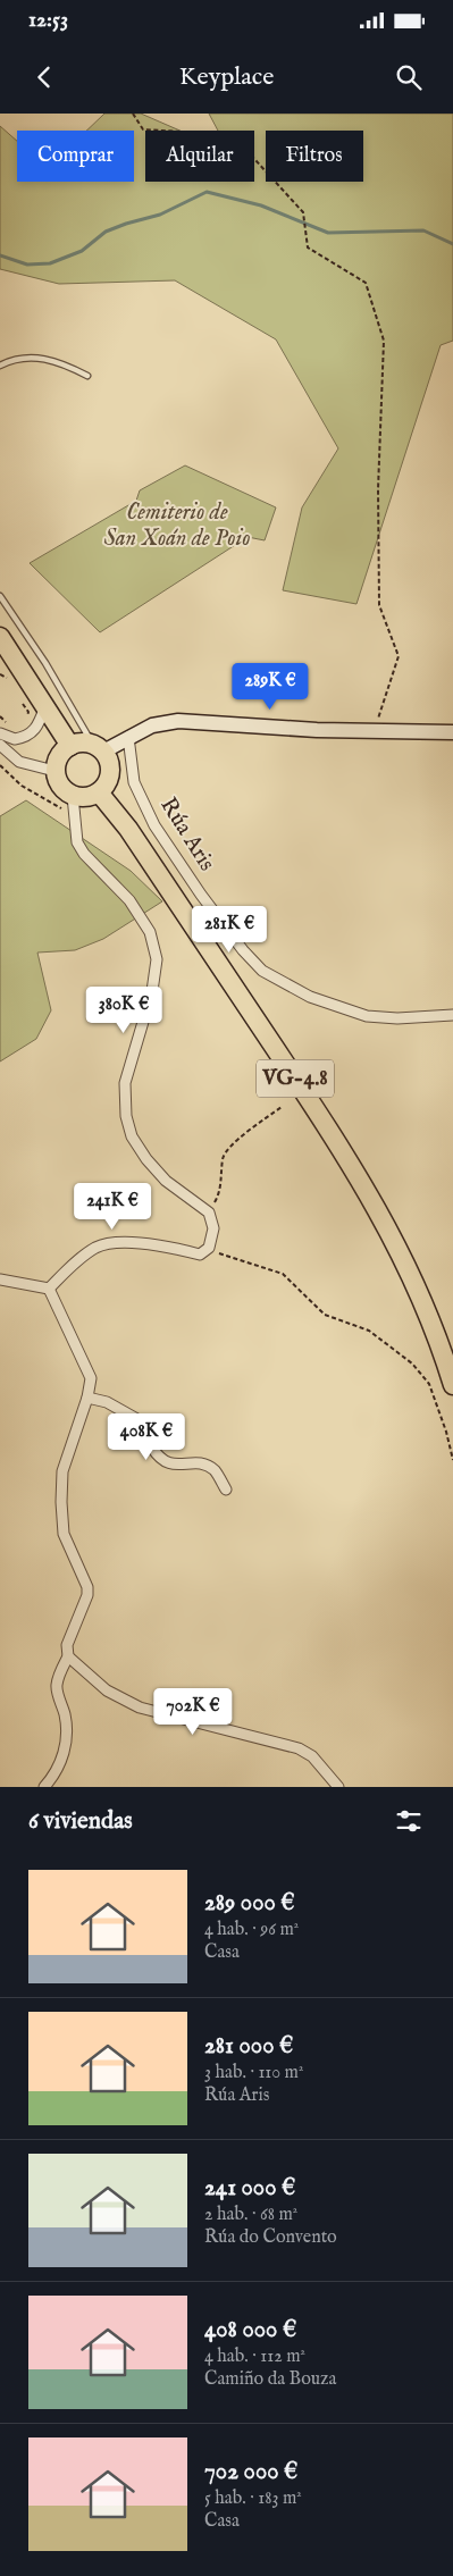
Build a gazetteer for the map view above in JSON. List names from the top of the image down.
{
  "streets": {
    "highway": ["VG-4.8"],
    "street": ["Rúa Aris"]
  },
  "parks": ["Cemiterio de San Xoán de Poio"],
  "page": {
    "status": "12:53",
    "header": "Keyplace",
    "chip": ["Comprar", "Alquilar", "Filtros"],
    "price": [
      "289K €",
      "281K €",
      "380K €",
      "241K €",
      "408K €",
      "702K €"
    ],
    "heading": "6 viviendas",
    "list": [
      {
        "name": "289 000 €",
        "note": "4 hab. · 96 m² · Casa"
      },
      {
        "name": "281 000 €",
        "note": "3 hab. · 110 m² · Rúa Aris"
      },
      {
        "name": "241 000 €",
        "note": "2 hab. · 68 m² · Rúa do Convento"
      },
      {
        "name": "408 000 €",
        "note": "4 hab. · 112 m² · Camiño da Bouza"
      },
      {
        "name": "702 000 €",
        "note": "5 hab. · 183 m² · Casa"
      }
    ]
  }
}
